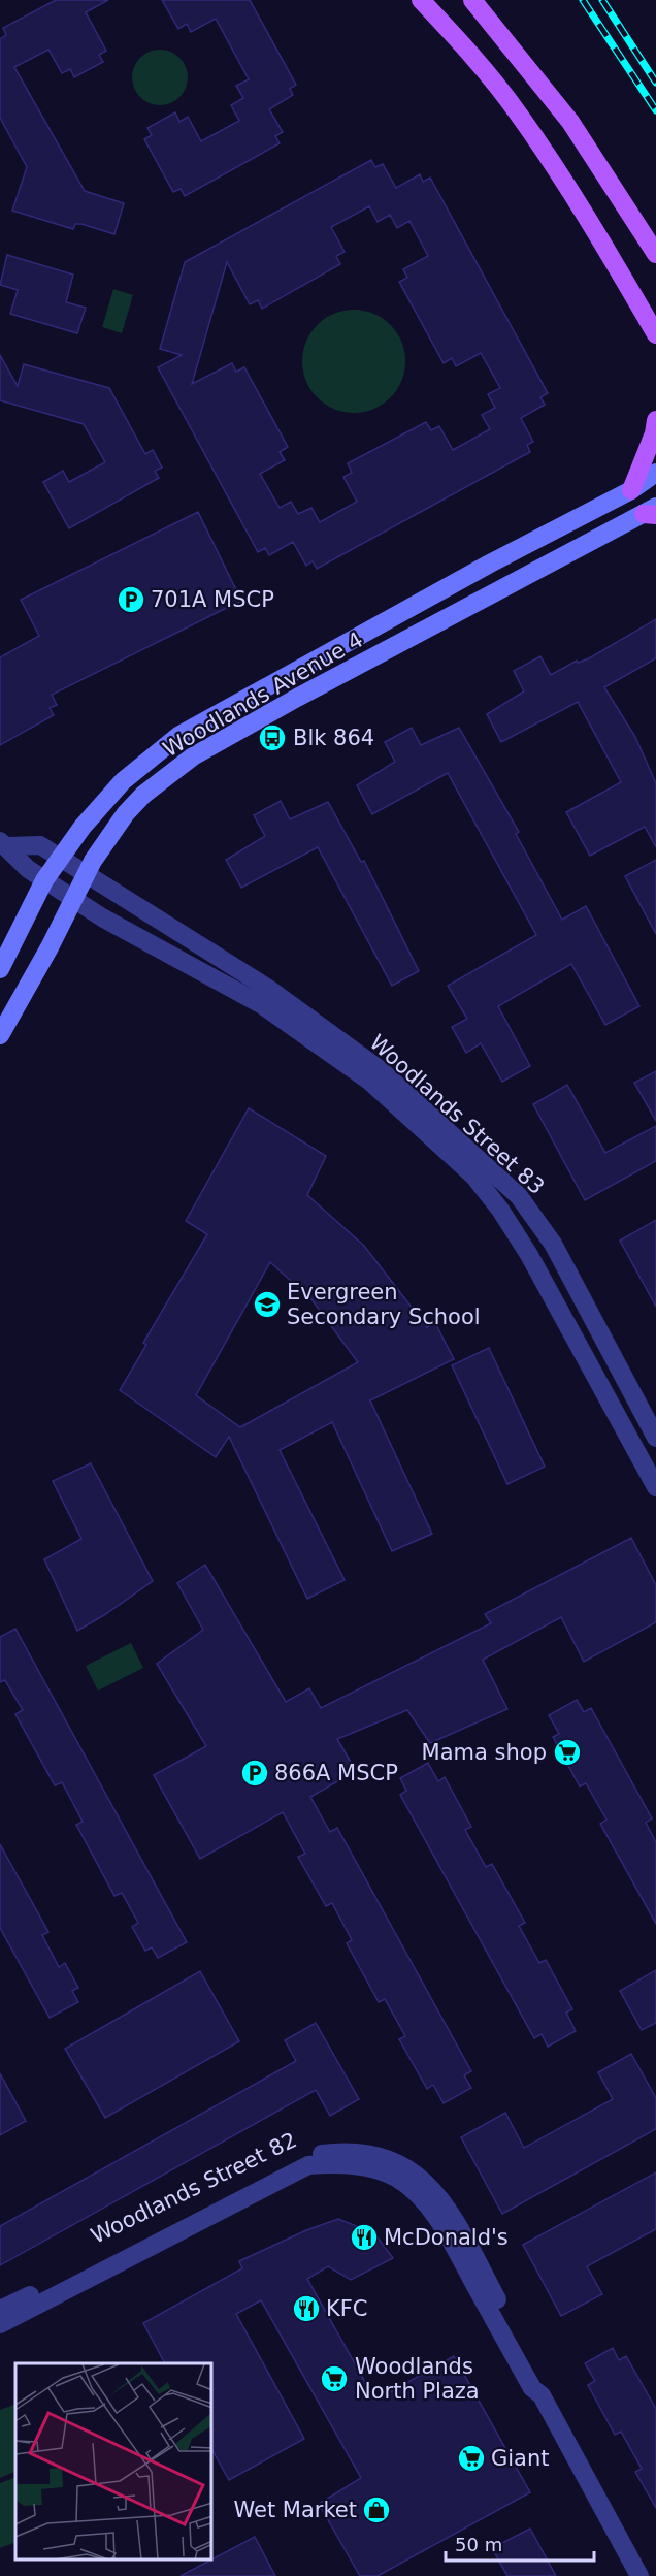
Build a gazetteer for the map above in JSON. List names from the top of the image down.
{
  "streets": {
    "main road": ["Woodlands Avenue 4"],
    "street": ["Woodlands Street 83", "Woodlands Street 82"]
  },
  "crossings": [
    ["Woodlands Avenue 4", "Woodlands Street 83"]
  ],
  "places": {
    "parking": ["701A MSCP", "866A MSCP"],
    "bus stop": ["Blk 864"],
    "school or university": ["Evergreen Secondary School"],
    "supermarket": ["Mama shop", "Woodlands North Plaza", "Giant"],
    "restaurant": ["McDonald's", "KFC"],
    "shop": ["Wet Market"]
  },
  "scale_bar": "50 m"
}
